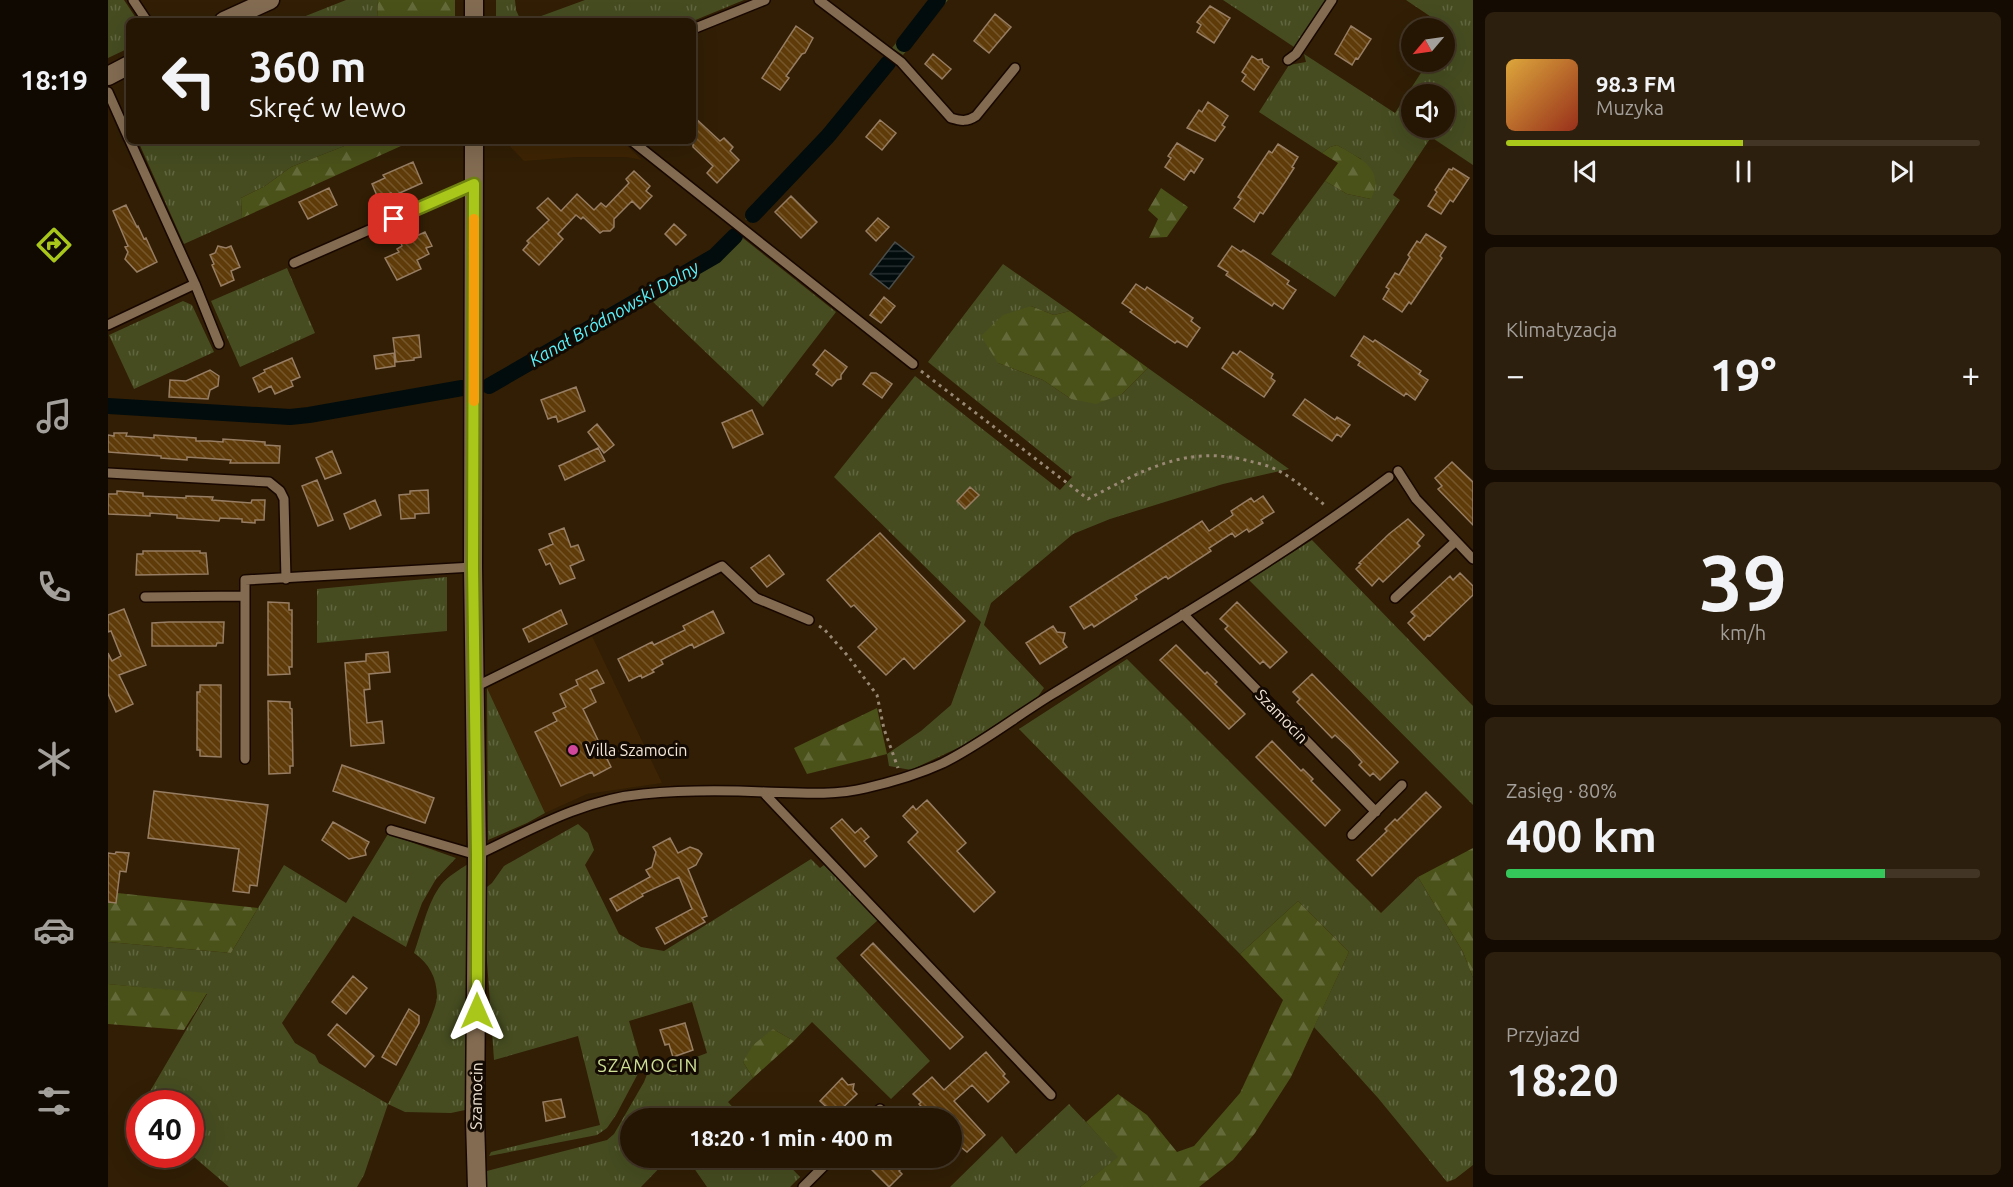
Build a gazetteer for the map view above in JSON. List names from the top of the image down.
{
  "streets": {
    "street": ["Szamocin"]
  },
  "districts": ["SZAMOCIN"],
  "water": ["Kanał Bródnowski Dolny"],
  "places": ["Villa Szamocin"],
  "north": "bottom left",
  "page": {
    "tabs": "18:19",
    "turn": ["360 m", "Skręć w lewo"],
    "song": ["98.3 FM", "Muzyka"],
    "tile": [
      "Klimatyzacja",
      ["39", "km/h"],
      ["Zasięg · 80%", "400 km"],
      ["Przyjazd", "18:20"]
    ],
    "heat": ["−", "19°", "+"],
    "limit": "40",
    "trip": "18:20 · 1 min · 400 m"
  }
}
